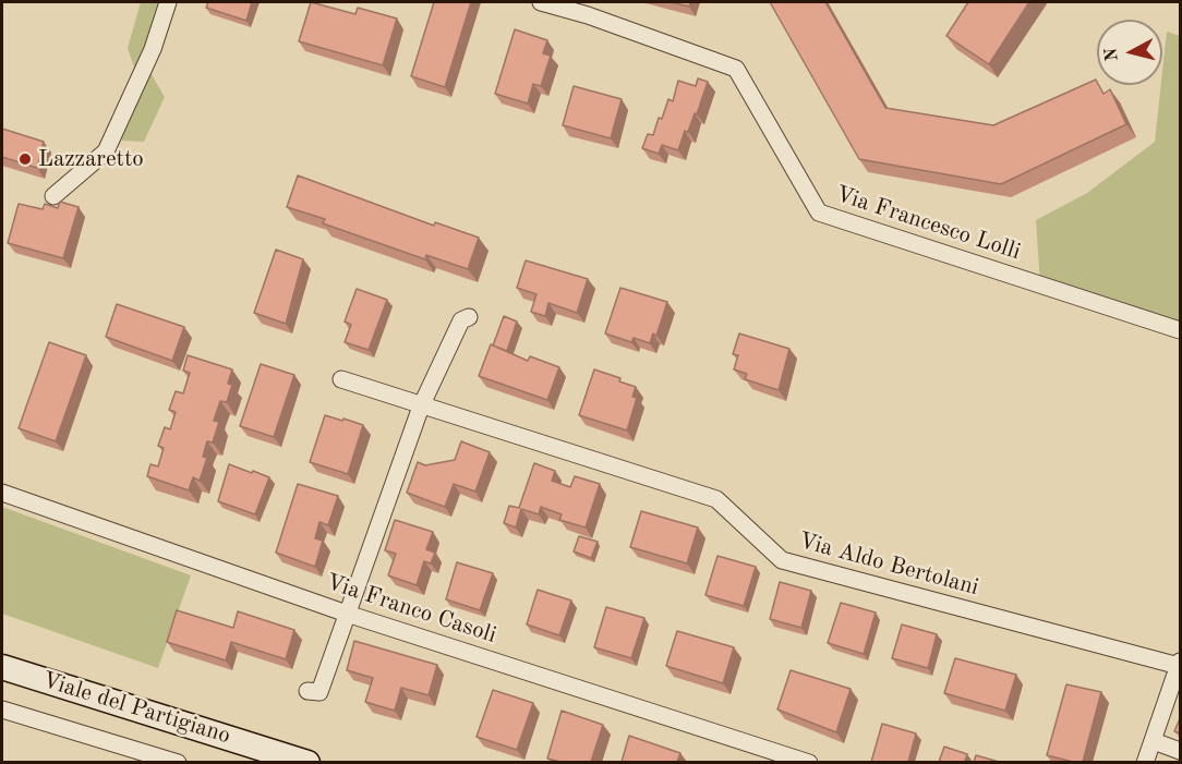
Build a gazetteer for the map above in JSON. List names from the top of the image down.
{
  "streets": {
    "main road": ["Viale del Partigiano"],
    "street": ["Via Francesco Lolli", "Via Aldo Bertolani", "Via Franco Casoli"]
  },
  "places": ["Lazzaretto"],
  "north": "left"
}
